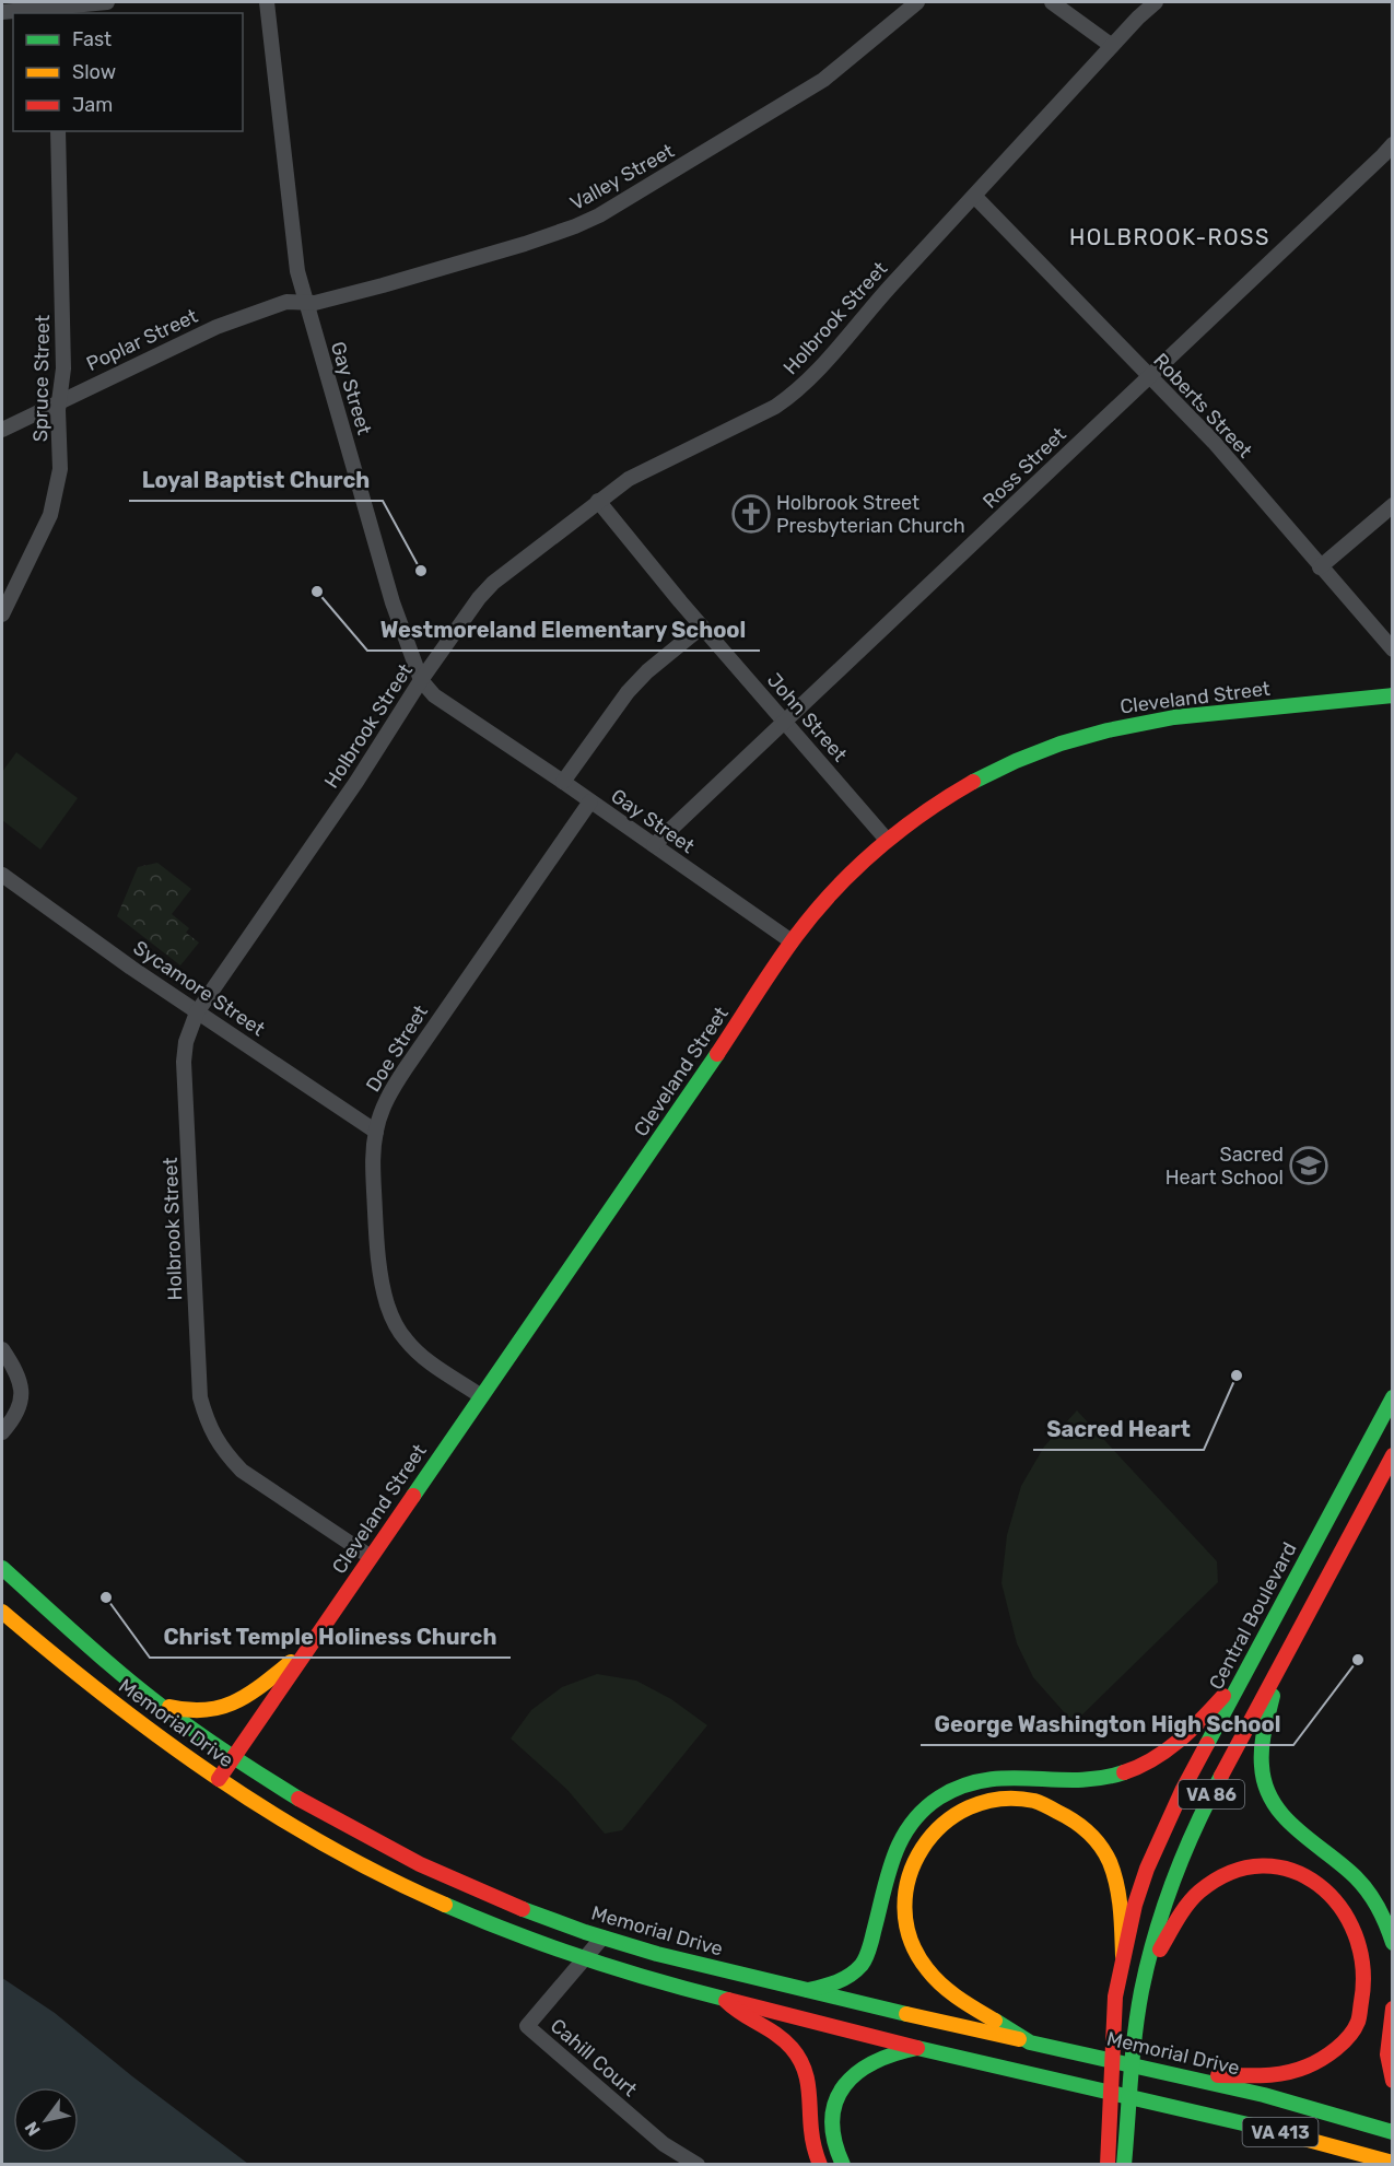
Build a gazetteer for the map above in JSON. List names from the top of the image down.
{
  "streets": {
    "main road": [
      "Cleveland Street",
      "Central Boulevard",
      "Memorial Drive",
      "VA 86",
      "VA 413"
    ],
    "street": [
      "Valley Street",
      "Holbrook Street",
      "Poplar Street",
      "Spruce Street",
      "Gay Street",
      "Roberts Street",
      "Ross Street",
      "John Street",
      "Sycamore Street",
      "Doe Street",
      "Cahill Court"
    ]
  },
  "crossings": [
    ["Valley Street", "Poplar Street"],
    ["Valley Street", "Gay Street"],
    ["Holbrook Street", "Gay Street"],
    ["Holbrook Street", "Roberts Street"],
    ["Holbrook Street", "Cleveland Street"],
    ["Holbrook Street", "John Street"],
    ["Holbrook Street", "Sycamore Street"],
    ["Poplar Street", "Spruce Street"],
    ["Poplar Street", "Gay Street"],
    ["Gay Street", "Ross Street"],
    ["Gay Street", "Cleveland Street"],
    ["Gay Street", "Doe Street"],
    ["Roberts Street", "Ross Street"],
    ["Ross Street", "John Street"],
    ["Cleveland Street", "John Street"],
    ["Cleveland Street", "Doe Street"],
    ["Cleveland Street", "Memorial Drive"],
    ["Sycamore Street", "Doe Street"],
    ["Memorial Drive", "Cahill Court"]
  ],
  "districts": ["HOLBROOK-ROSS"],
  "places": {
    "church": ["Holbrook Street Presbyterian Church"],
    "other": [
      "Loyal Baptist Church",
      "Westmoreland Elementary School",
      "Sacred Heart",
      "Christ Temple Holiness Church",
      "George Washington High School"
    ],
    "school or university": ["Sacred Heart School"]
  },
  "legend": ["Fast", "Slow", "Jam"],
  "north": "bottom left"
}
